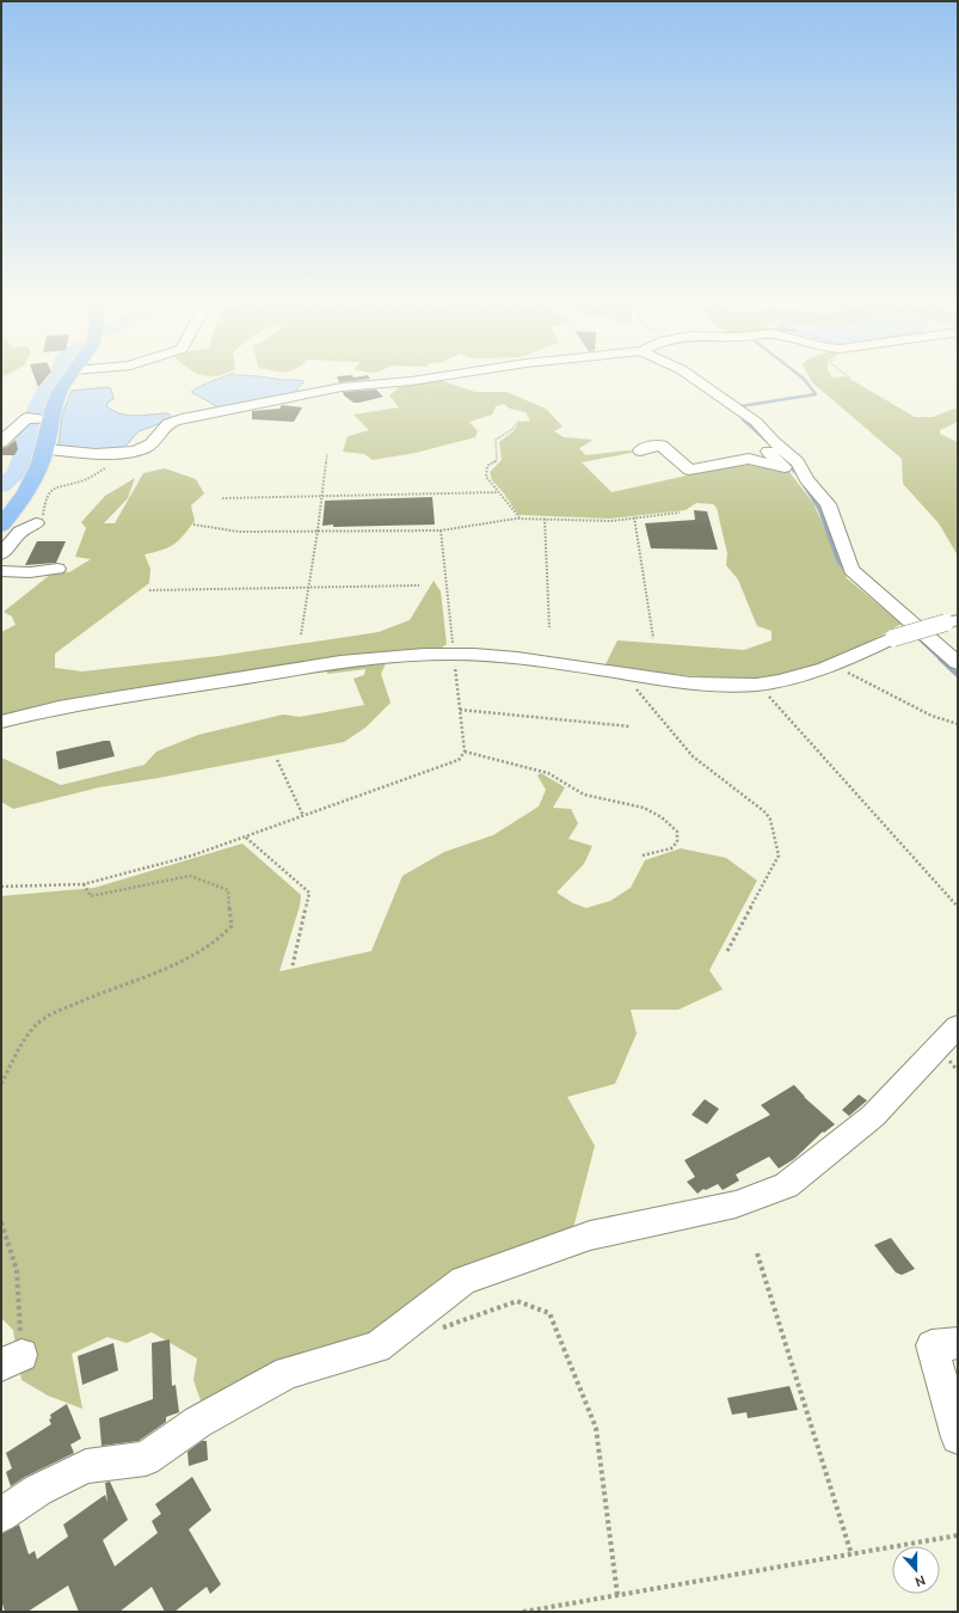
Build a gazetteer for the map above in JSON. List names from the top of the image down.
{
  "north": "bottom"
}
